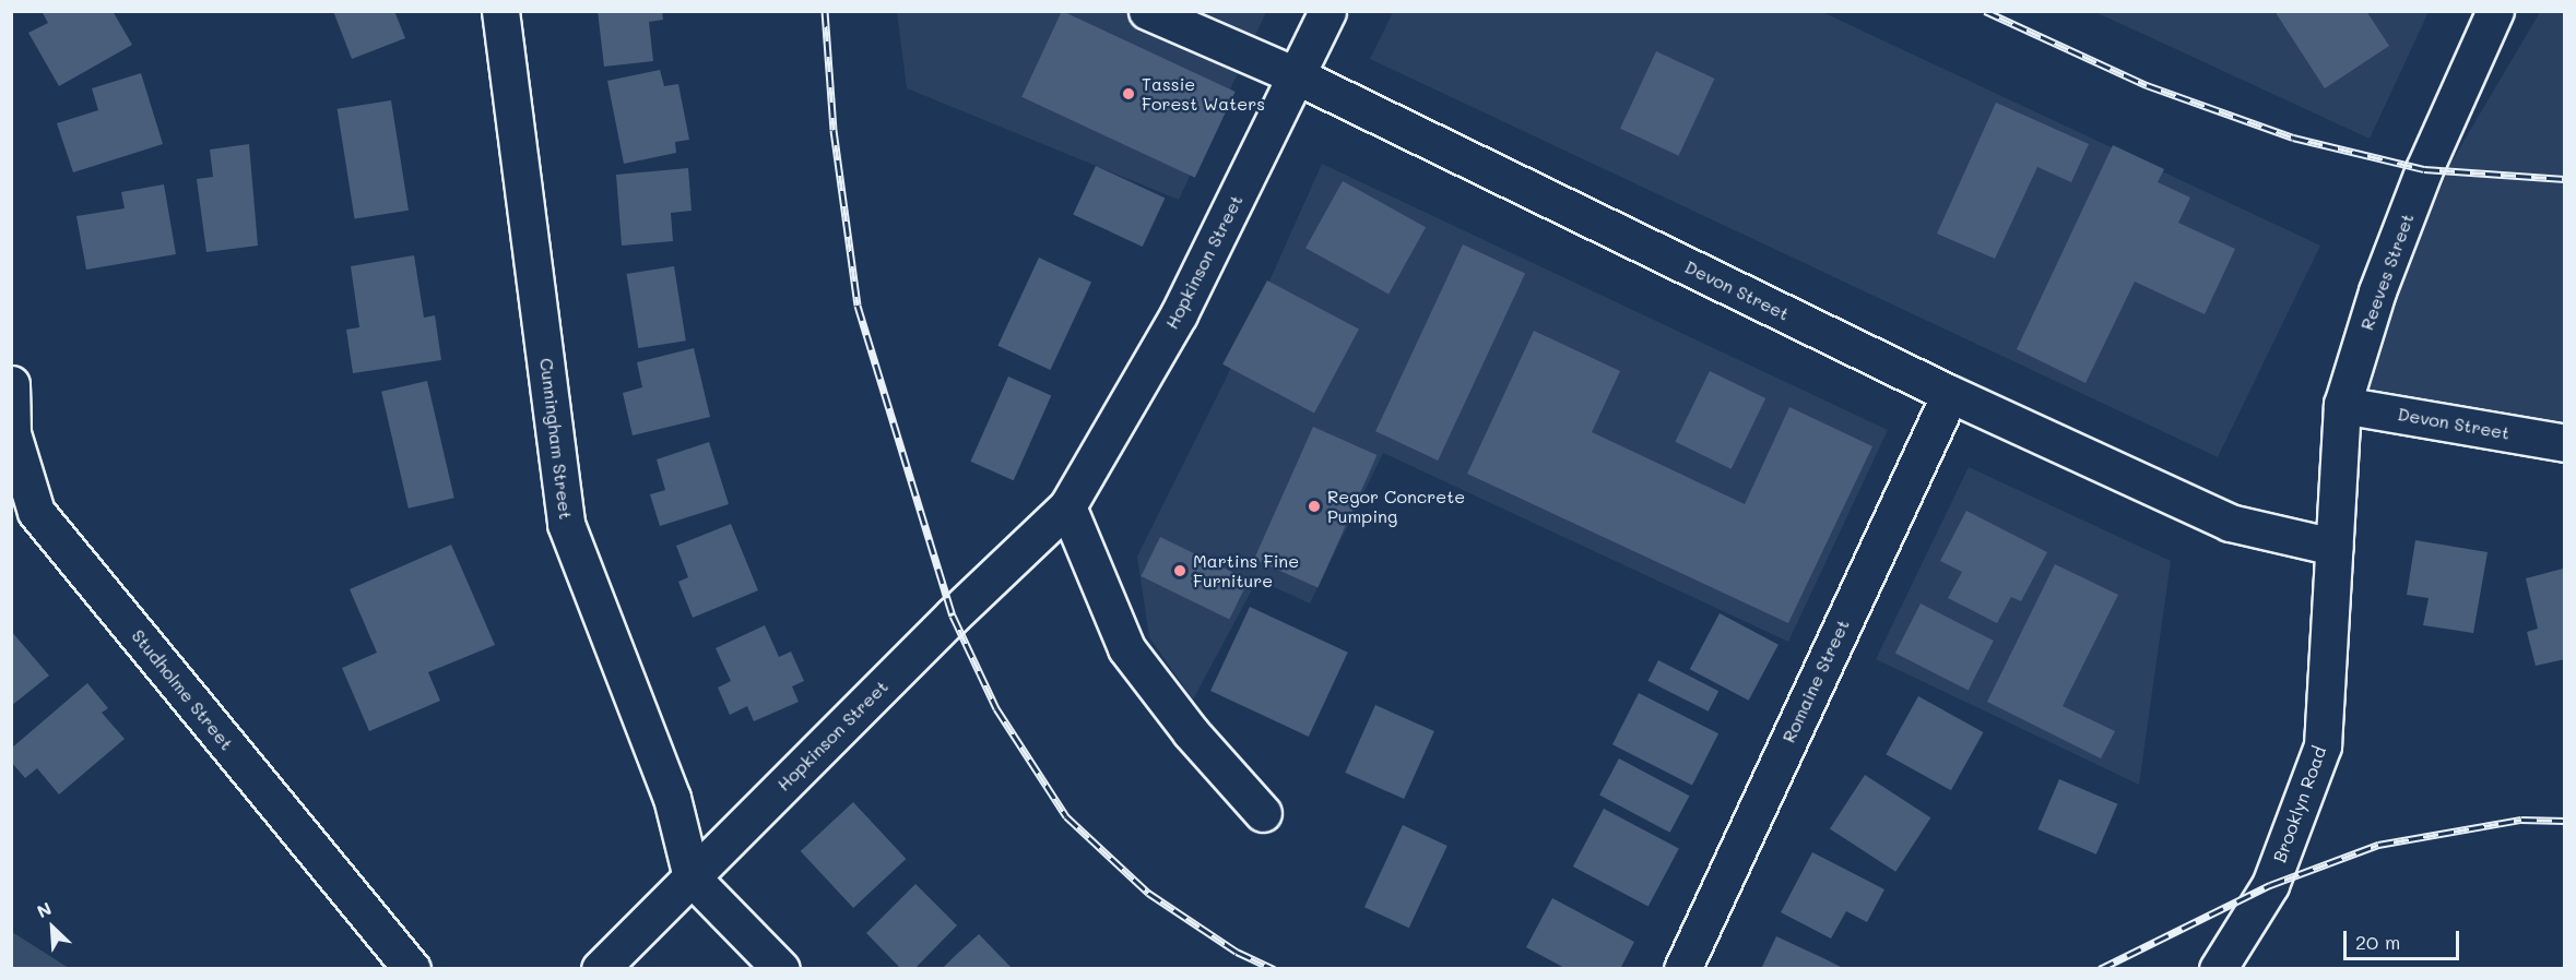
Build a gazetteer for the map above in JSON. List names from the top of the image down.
{
  "streets": {
    "street": [
      "Hopkinson Street",
      "Reeves Street",
      "Devon Street",
      "Cunningham Street",
      "Romaine Street",
      "Studholme Street",
      "Brooklyn Road"
    ]
  },
  "crossings": [
    ["Hopkinson Street", "Devon Street"],
    ["Hopkinson Street", "Cunningham Street"],
    ["Reeves Street", "Devon Street"],
    ["Reeves Street", "Brooklyn Road"],
    ["Devon Street", "Romaine Street"],
    ["Devon Street", "Brooklyn Road"]
  ],
  "places": ["Tassie Forest Waters", "Regor Concrete Pumping", "Martins Fine Furniture"],
  "scale_bar": "20 m",
  "north": "top left"
}
